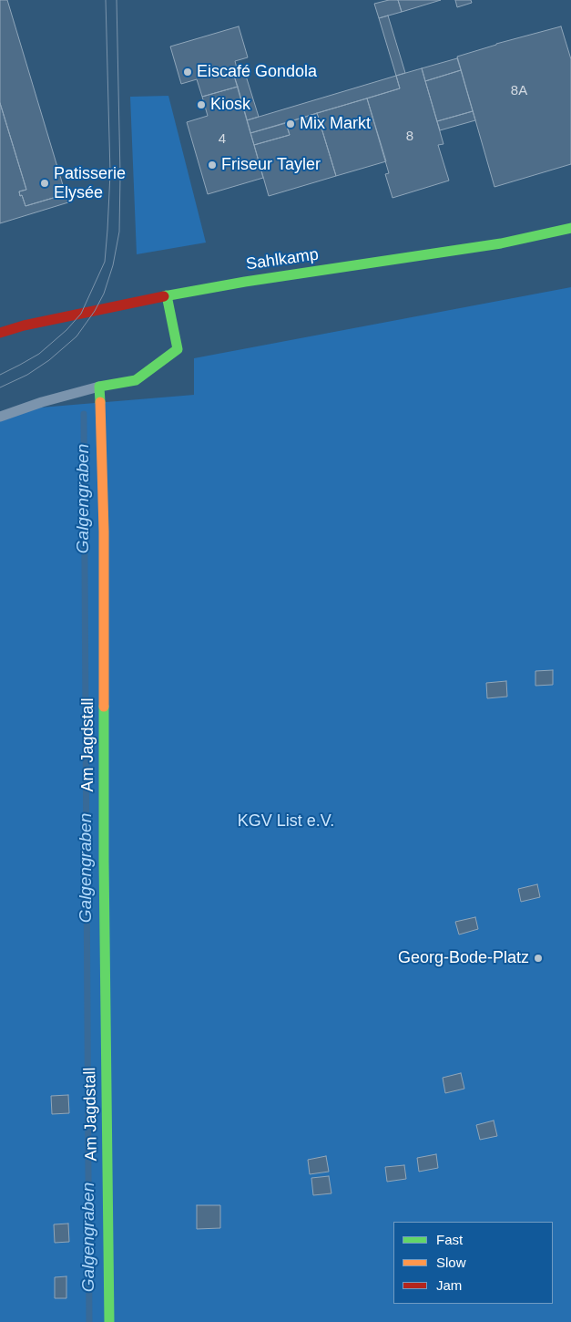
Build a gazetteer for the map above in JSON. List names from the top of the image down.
{
  "streets": {
    "street": ["Sahlkamp", "Am Jagdstall"]
  },
  "water": ["Galgengraben"],
  "parks": ["KGV List e.V."],
  "places": [
    "Eiscafé Gondola",
    "Kiosk",
    "Mix Markt",
    "Friseur Tayler",
    "Patisserie Elysée",
    "Georg-Bode-Platz"
  ],
  "house_numbers": ["8A", "8", "4"],
  "legend": ["Fast", "Slow", "Jam"]
}
